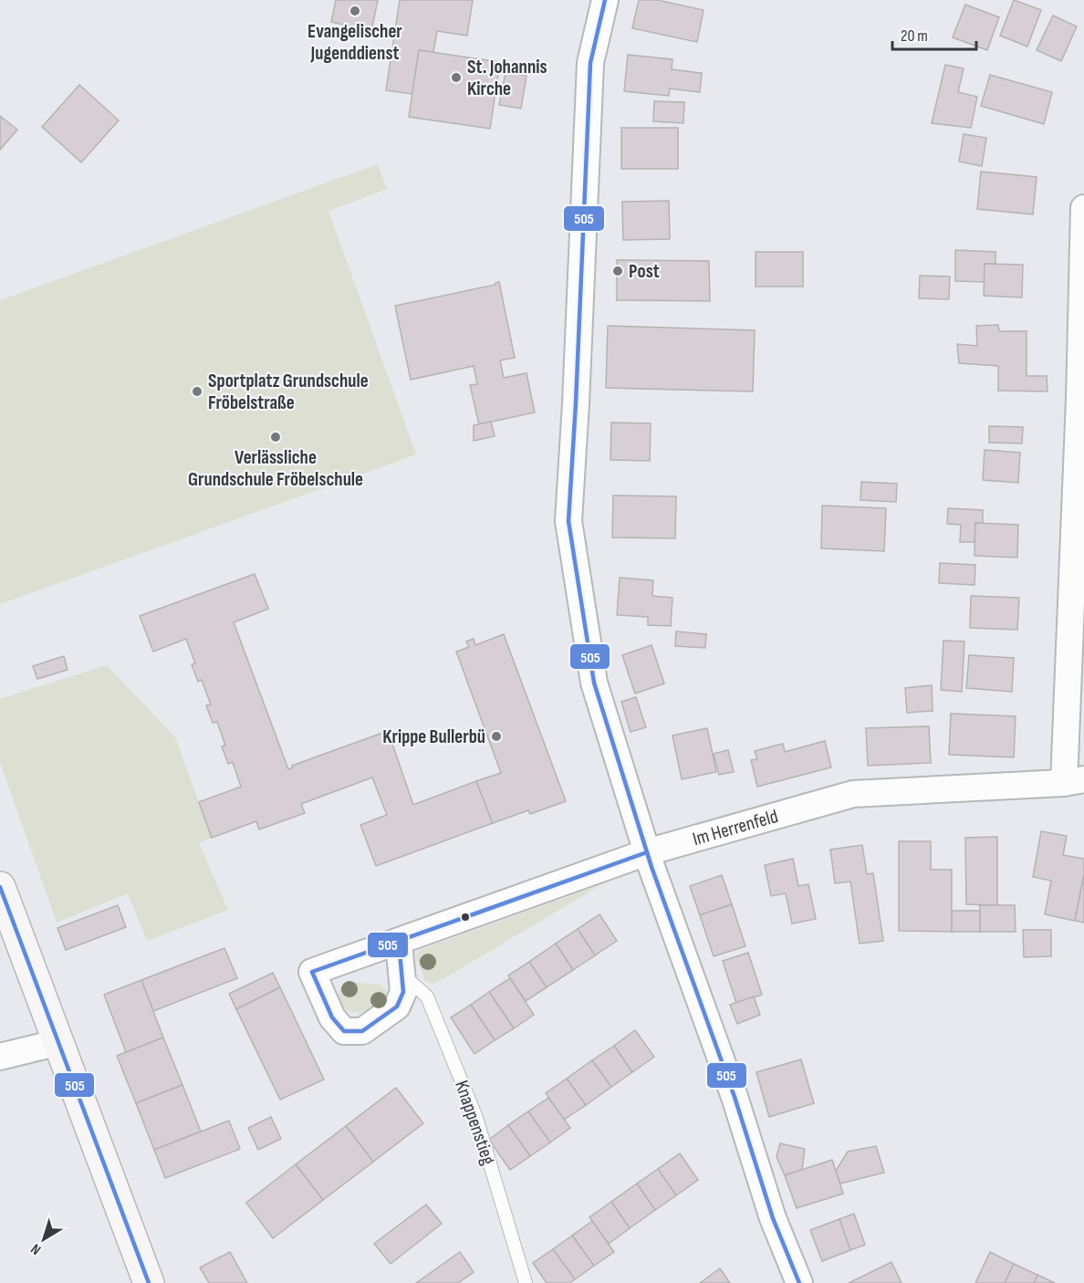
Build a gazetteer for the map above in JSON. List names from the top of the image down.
{
  "streets": {
    "street": ["Im Herrenfeld"],
    "lane": ["Knappenstieg"]
  },
  "crossings": [
    ["Im Herrenfeld", "Knappenstieg"]
  ],
  "places": [
    "Evangelischer Jugenddienst",
    "St. Johannis Kirche",
    "Post",
    "Sportplatz Grundschule Fröbelstraße",
    "Verlässliche Grundschule Fröbelschule",
    "Krippe Bullerbü"
  ],
  "lines": ["transit line 505"],
  "scale_bar": "20 m",
  "north": "bottom left"
}
